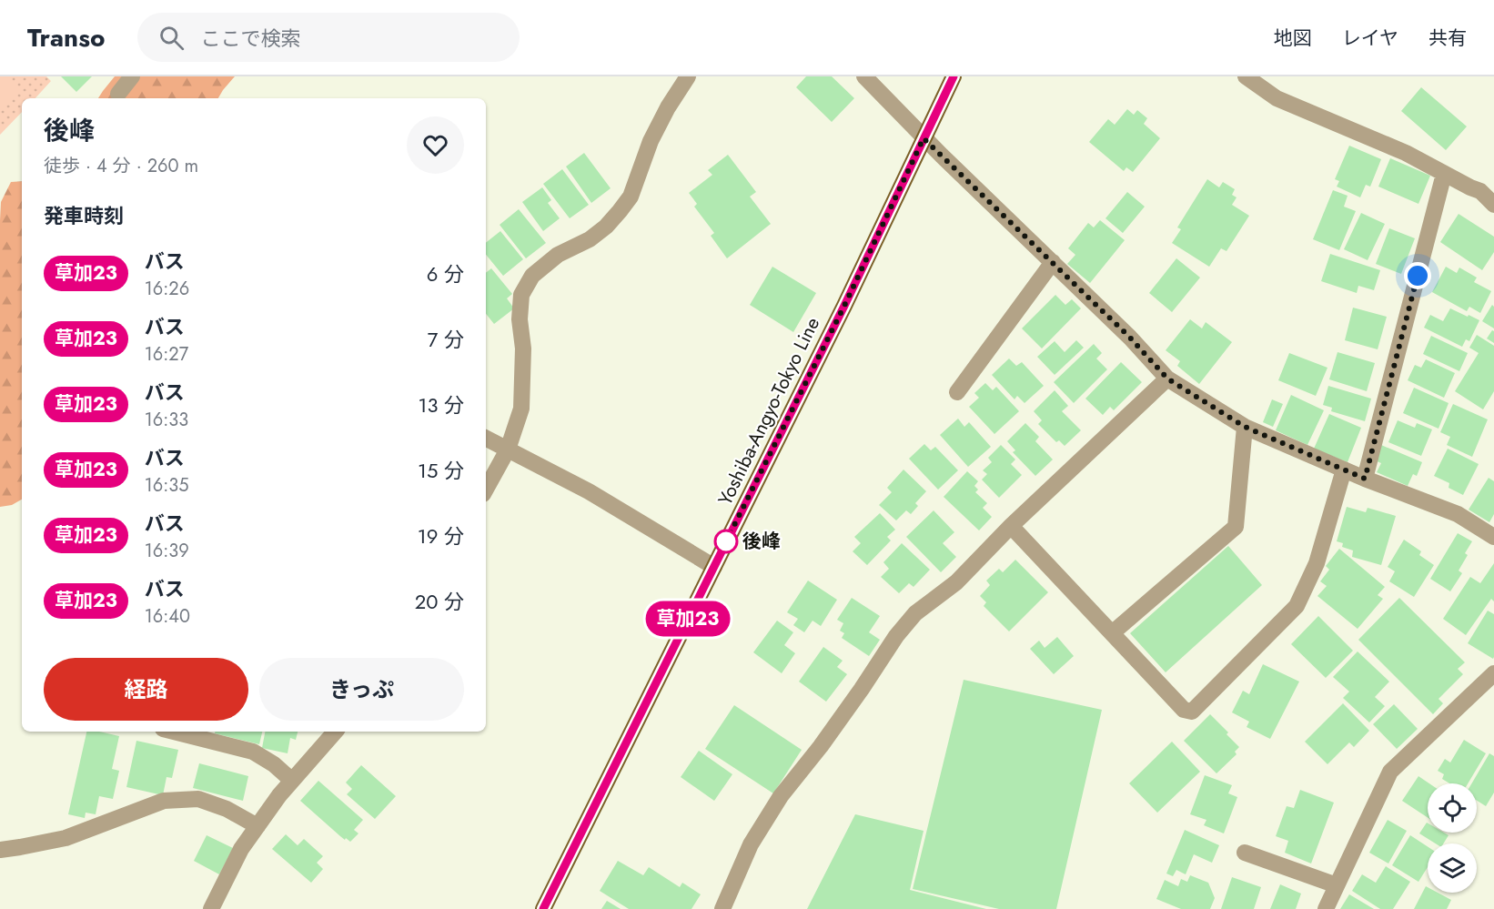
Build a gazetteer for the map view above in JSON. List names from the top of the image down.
{
  "streets": {
    "main road": ["Yoshiba-Angyo-Tokyo Line"]
  },
  "places": ["後峰"],
  "lines": ["bus line 草加23"],
  "page": {
    "header": "Transo",
    "search": "ここで検索",
    "nav": ["地図", "レイヤ", "共有"],
    "on_map": "草加23",
    "heading": [
      ["後峰", "徒歩 · 4 分 · 260 m"],
      "発車時刻"
    ],
    "list": [
      {
        "mark": "草加23",
        "name": "バス",
        "note": "16:26",
        "value": "6 分"
      },
      {
        "mark": "草加23",
        "name": "バス",
        "note": "16:27",
        "value": "7 分"
      },
      {
        "mark": "草加23",
        "name": "バス",
        "note": "16:33",
        "value": "13 分"
      },
      {
        "mark": "草加23",
        "name": "バス",
        "note": "16:35",
        "value": "15 分"
      },
      {
        "mark": "草加23",
        "name": "バス",
        "note": "16:39",
        "value": "19 分"
      },
      {
        "mark": "草加23",
        "name": "バス",
        "note": "16:40",
        "value": "20 分"
      }
    ],
    "buttons": ["経路", "きっぷ"]
  }
}
